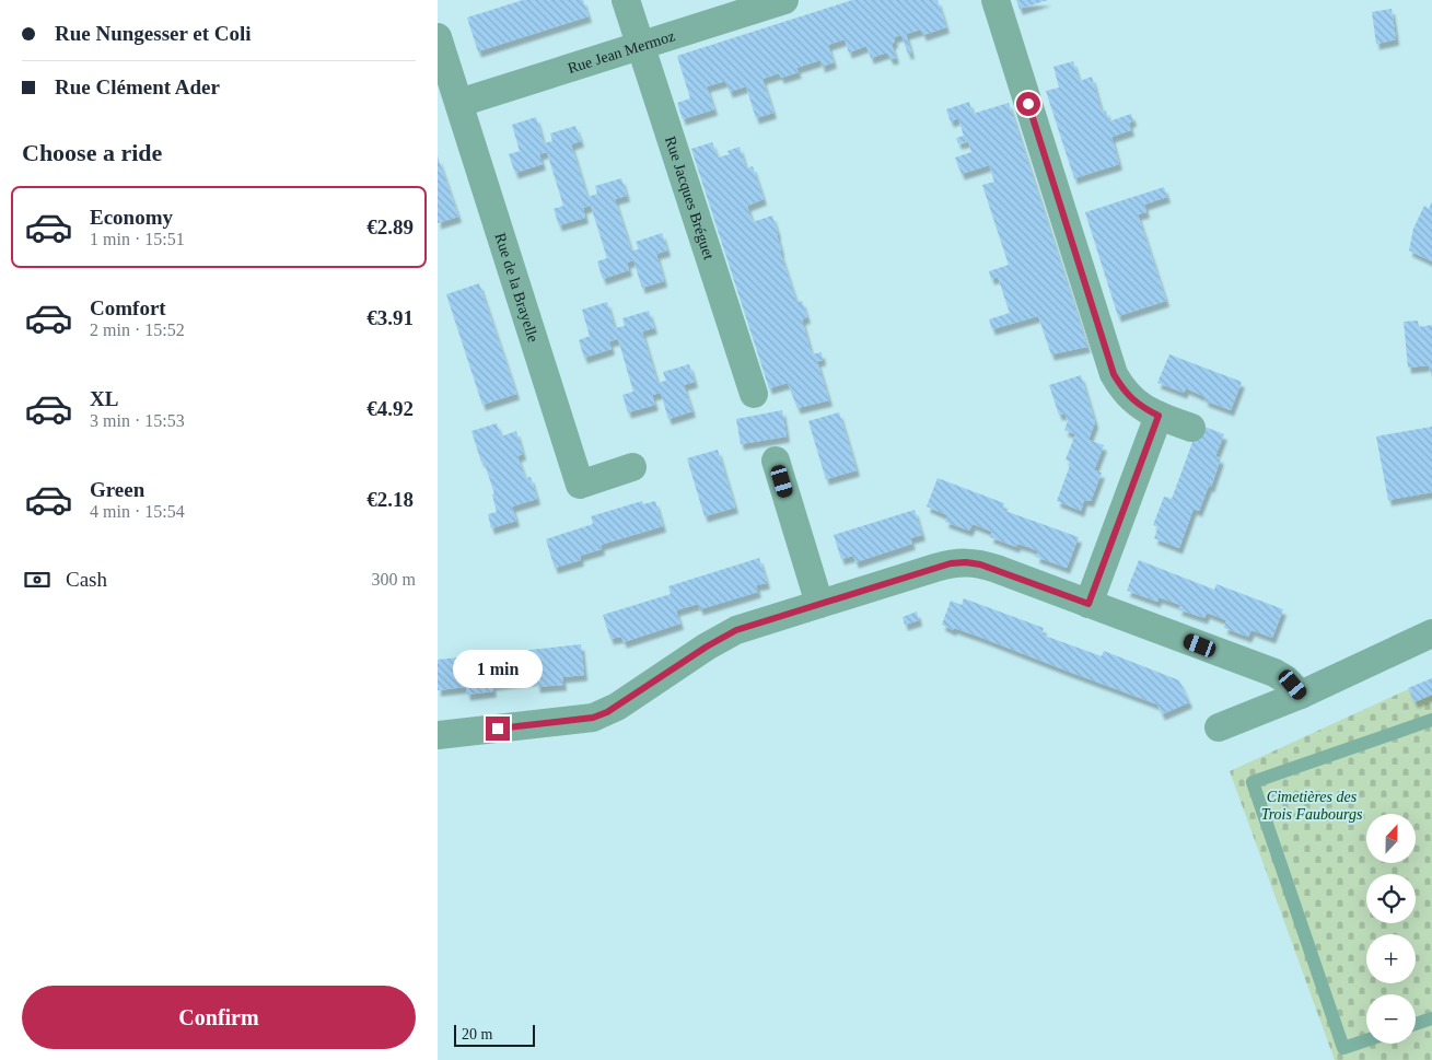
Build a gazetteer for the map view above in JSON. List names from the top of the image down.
{
  "streets": {
    "street": ["Rue Jean Mermoz", "Rue Jacques Bréguet", "Rue de la Brayelle"]
  },
  "crossings": [
    ["Rue Jean Mermoz", "Rue Jacques Bréguet"],
    ["Rue Jean Mermoz", "Rue de la Brayelle"]
  ],
  "parks": ["Cimetières des Trois Faubourgs"],
  "scale_bar": "20 m",
  "north": "top",
  "page": {
    "banner": ["Rue Nungesser et Coli", "Rue Clément Ader"],
    "heading": "Choose a ride",
    "list": [
      {
        "name": "Economy",
        "note": "1 min · 15:51",
        "value": "€2.89"
      },
      {
        "name": "Comfort",
        "note": "2 min · 15:52",
        "value": "€3.91"
      },
      {
        "name": "XL",
        "note": "3 min · 15:53",
        "value": "€4.92"
      },
      {
        "name": "Green",
        "note": "4 min · 15:54",
        "value": "€2.18"
      }
    ],
    "pay": ["Cash", "300 m"],
    "bubble": "1 min",
    "map_buttons": ["+", "−"],
    "buttons": "Confirm",
    "scale": "20 m"
  }
}
